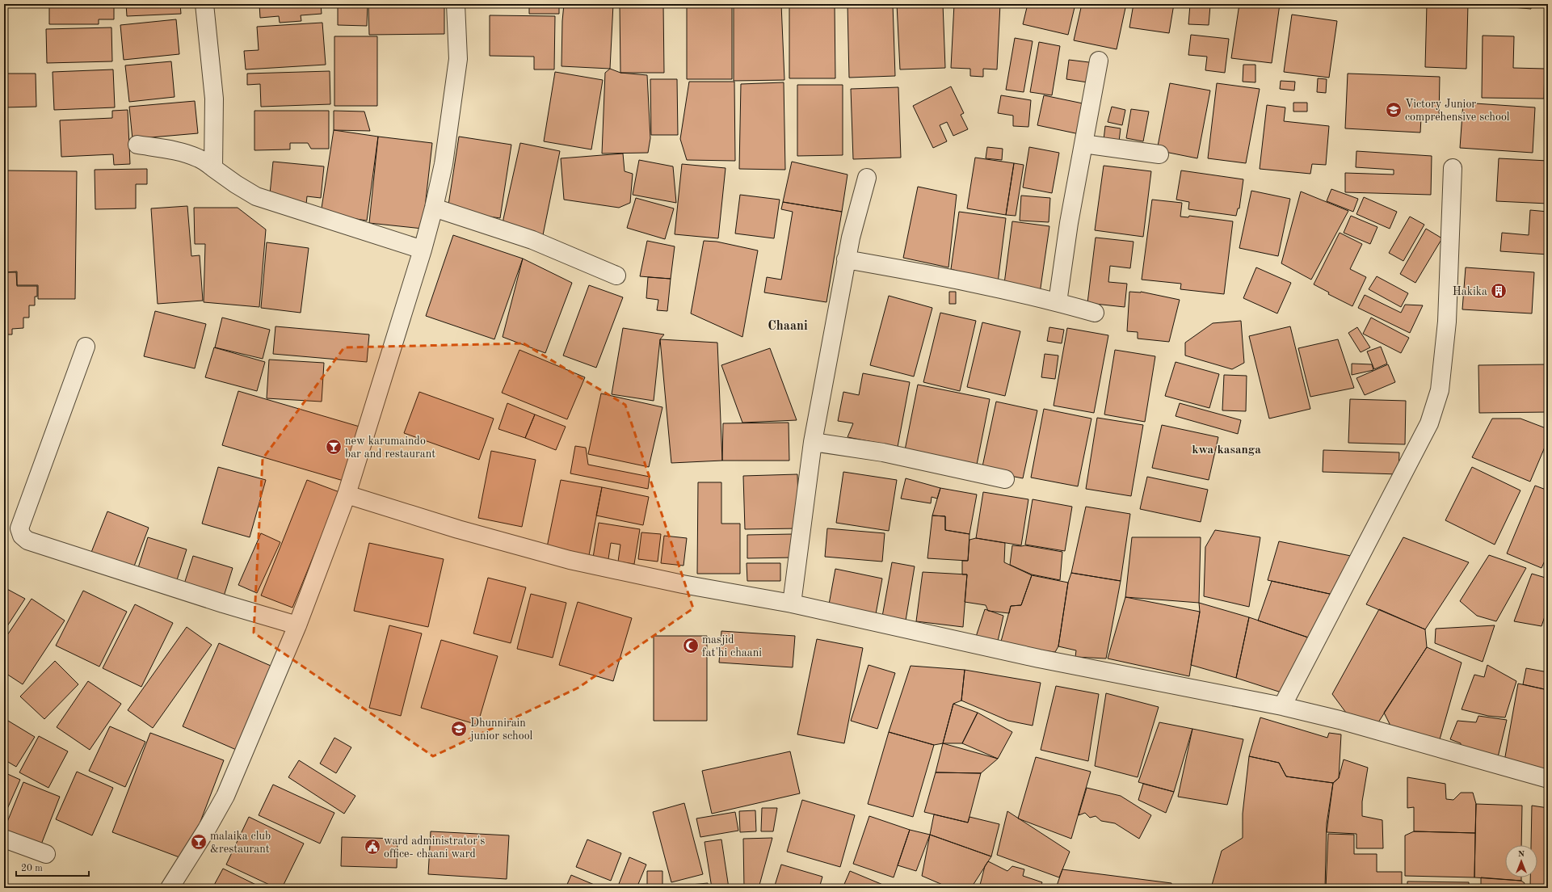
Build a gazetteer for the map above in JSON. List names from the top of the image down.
{
  "districts": ["Chaani", "kwa kasanga"],
  "places": {
    "school or university": ["Victory Junior comprehensive school", "Dhunnirain junior school"],
    "building": ["Hakika"],
    "bar": ["new karumaindo bar and restaurant", "malaika club &restaurant"],
    "mosque": ["masjid fat'hi chaani"],
    "public building": ["ward administrator's office- chaani ward"]
  },
  "scale_bar": "20 m",
  "north": "top"
}
